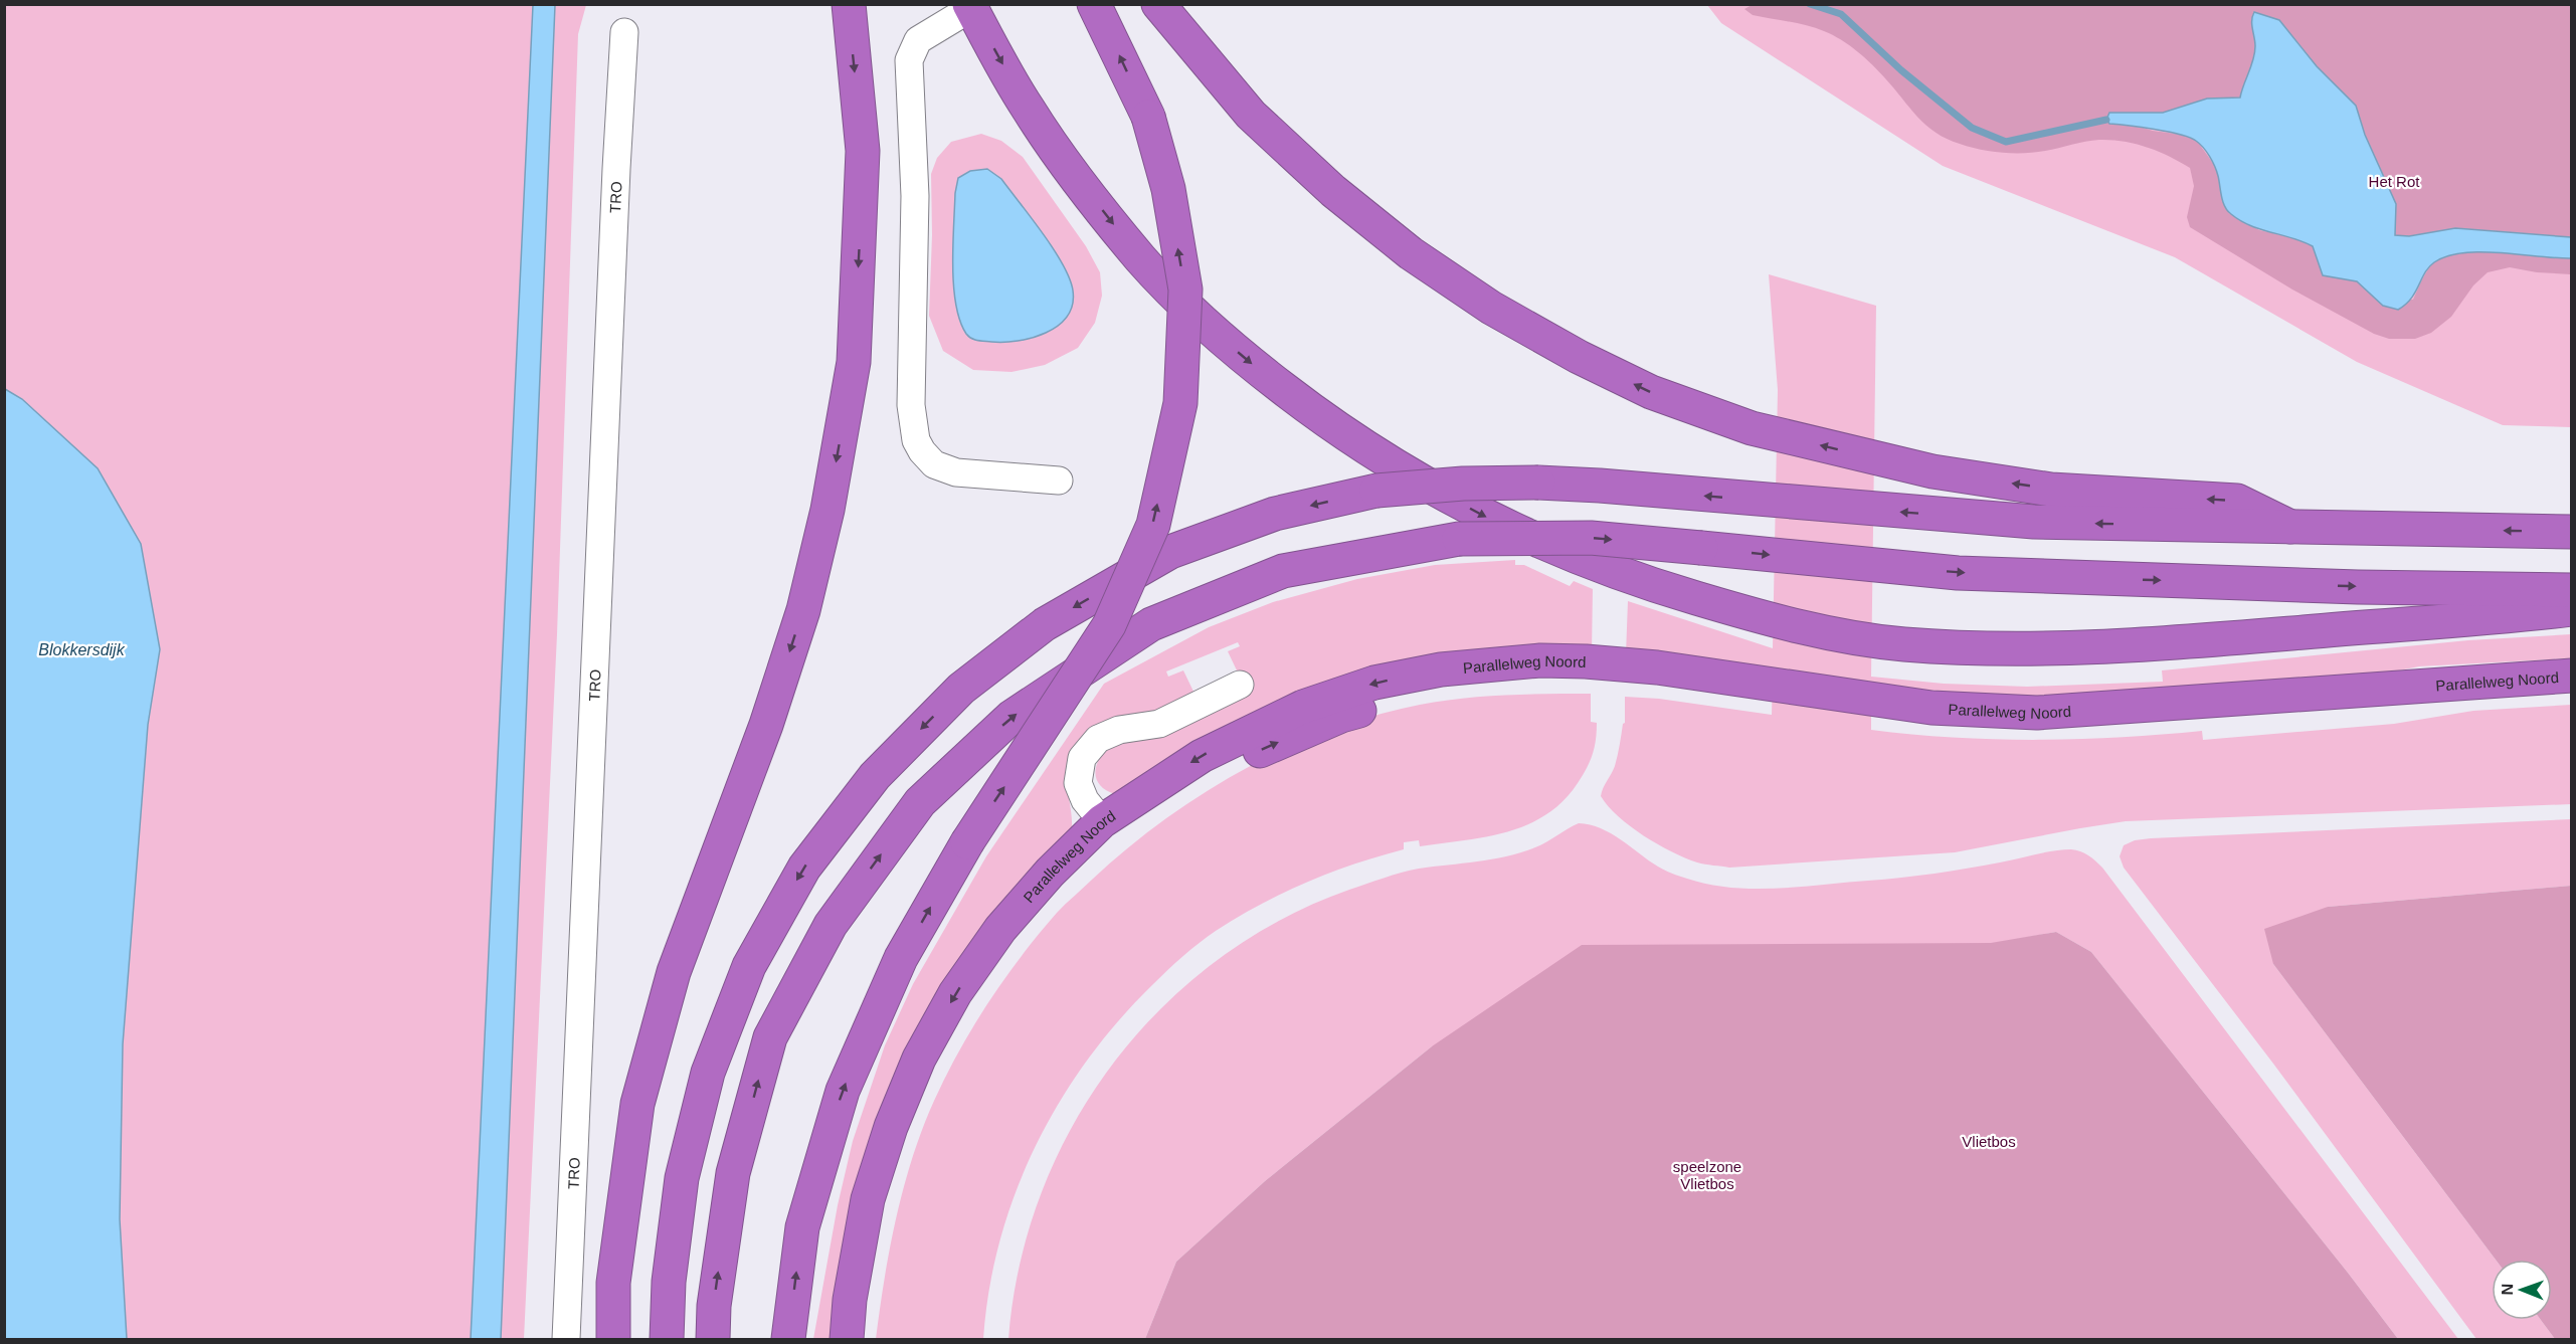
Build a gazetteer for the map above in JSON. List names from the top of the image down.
{
  "streets": {
    "highway": ["Parallelweg Noord"],
    "lane": ["TRO"]
  },
  "water": ["Blokkersdijk"],
  "parks": ["Het Rot", "Vlietbos", "speelzone Vlietbos"],
  "north": "left"
}
